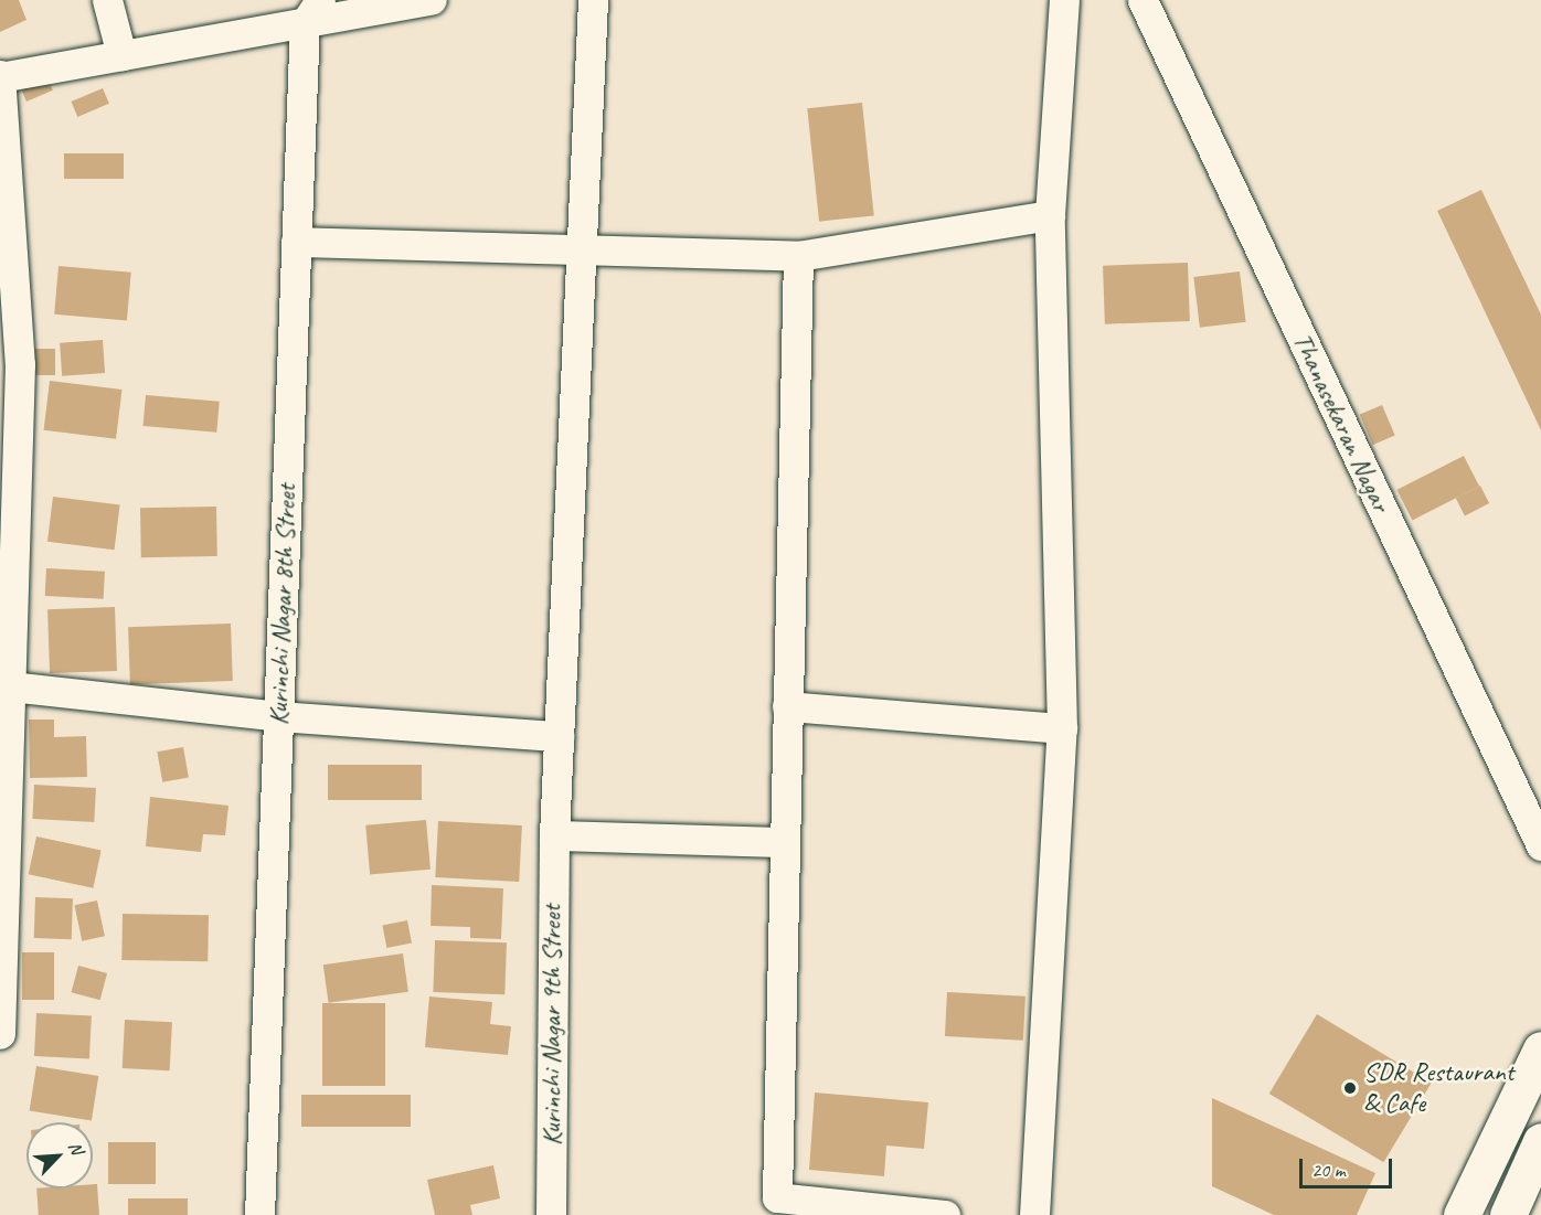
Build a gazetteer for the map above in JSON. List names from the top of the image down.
{
  "streets": {
    "street": ["Thanasekaran Nagar", "Kurinchi Nagar 8th Street", "Kurinchi Nagar 9th Street"]
  },
  "places": ["SDR Restaurant & Cafe"],
  "scale_bar": "20 m",
  "north": "top right"
}
